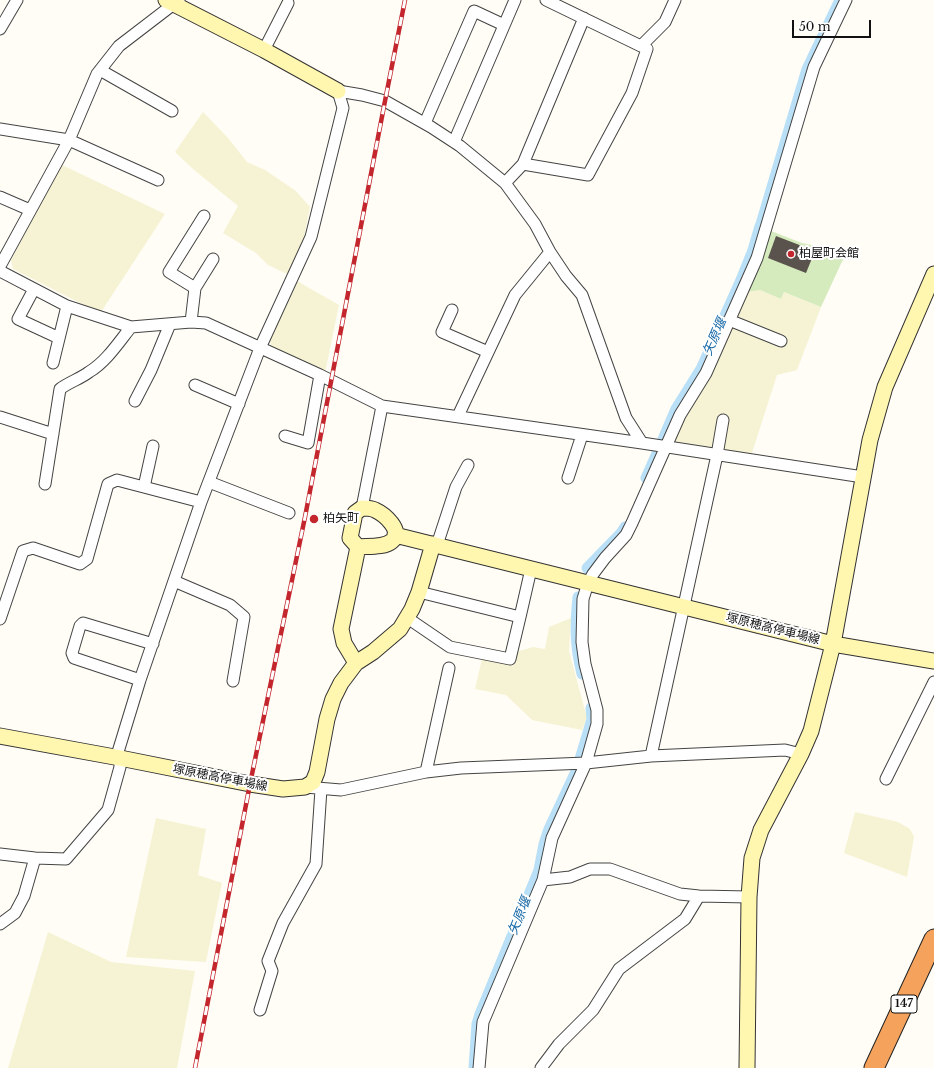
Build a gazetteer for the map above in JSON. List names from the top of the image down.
{
  "streets": {
    "highway": ["147"],
    "main road": ["塚原穂高停車場線"]
  },
  "water": ["矢原堰"],
  "places": ["柏屋町会館", "柏矢町"],
  "scale_bar": "50 m"
}
